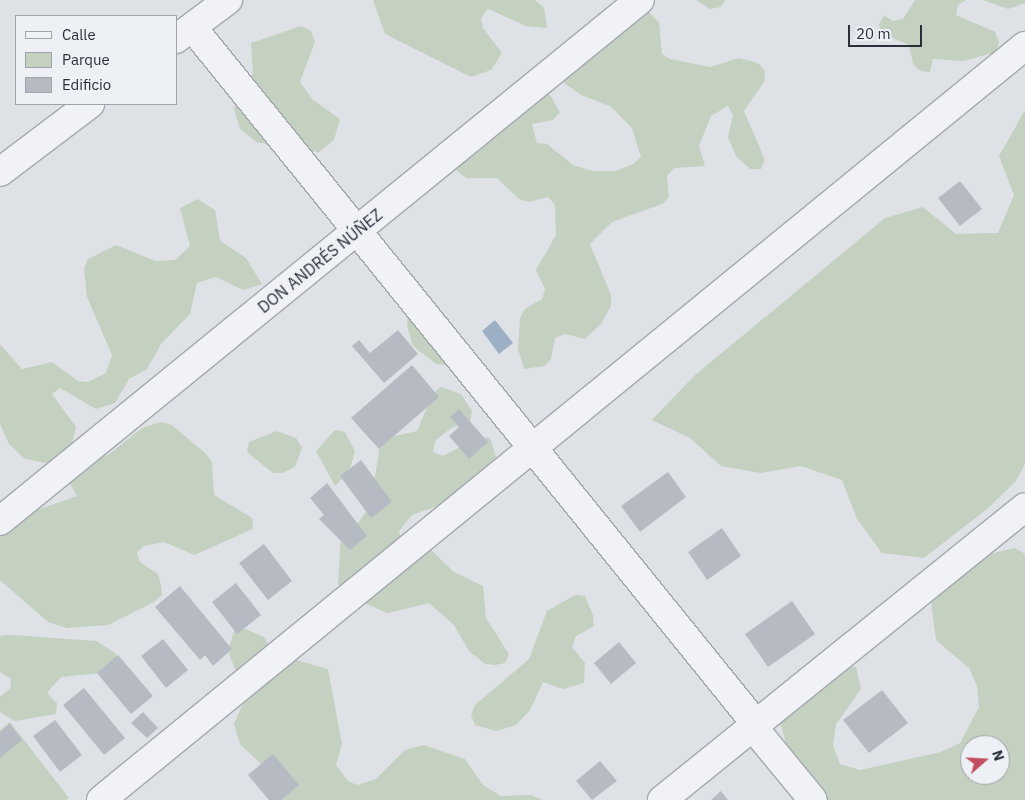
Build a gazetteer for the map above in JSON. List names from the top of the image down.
{
  "streets": {
    "street": ["DON ANDRÉS NÚÑEZ"]
  },
  "legend": ["Calle", "Parque", "Edificio"],
  "scale_bar": "20 m",
  "north": "right"
}
